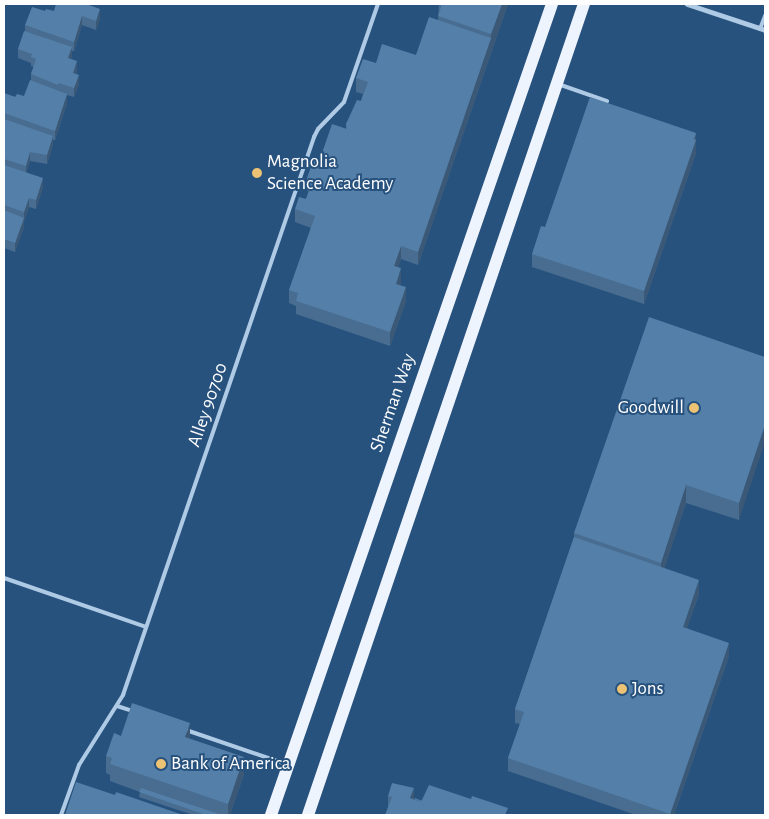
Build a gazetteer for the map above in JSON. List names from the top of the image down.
{
  "streets": {
    "main road": ["Sherman Way"],
    "lane": ["Alley 90700"]
  },
  "places": [
    "Magnolia Science Academy",
    "Goodwill",
    "Jons",
    "Bank of America"
  ]
}
